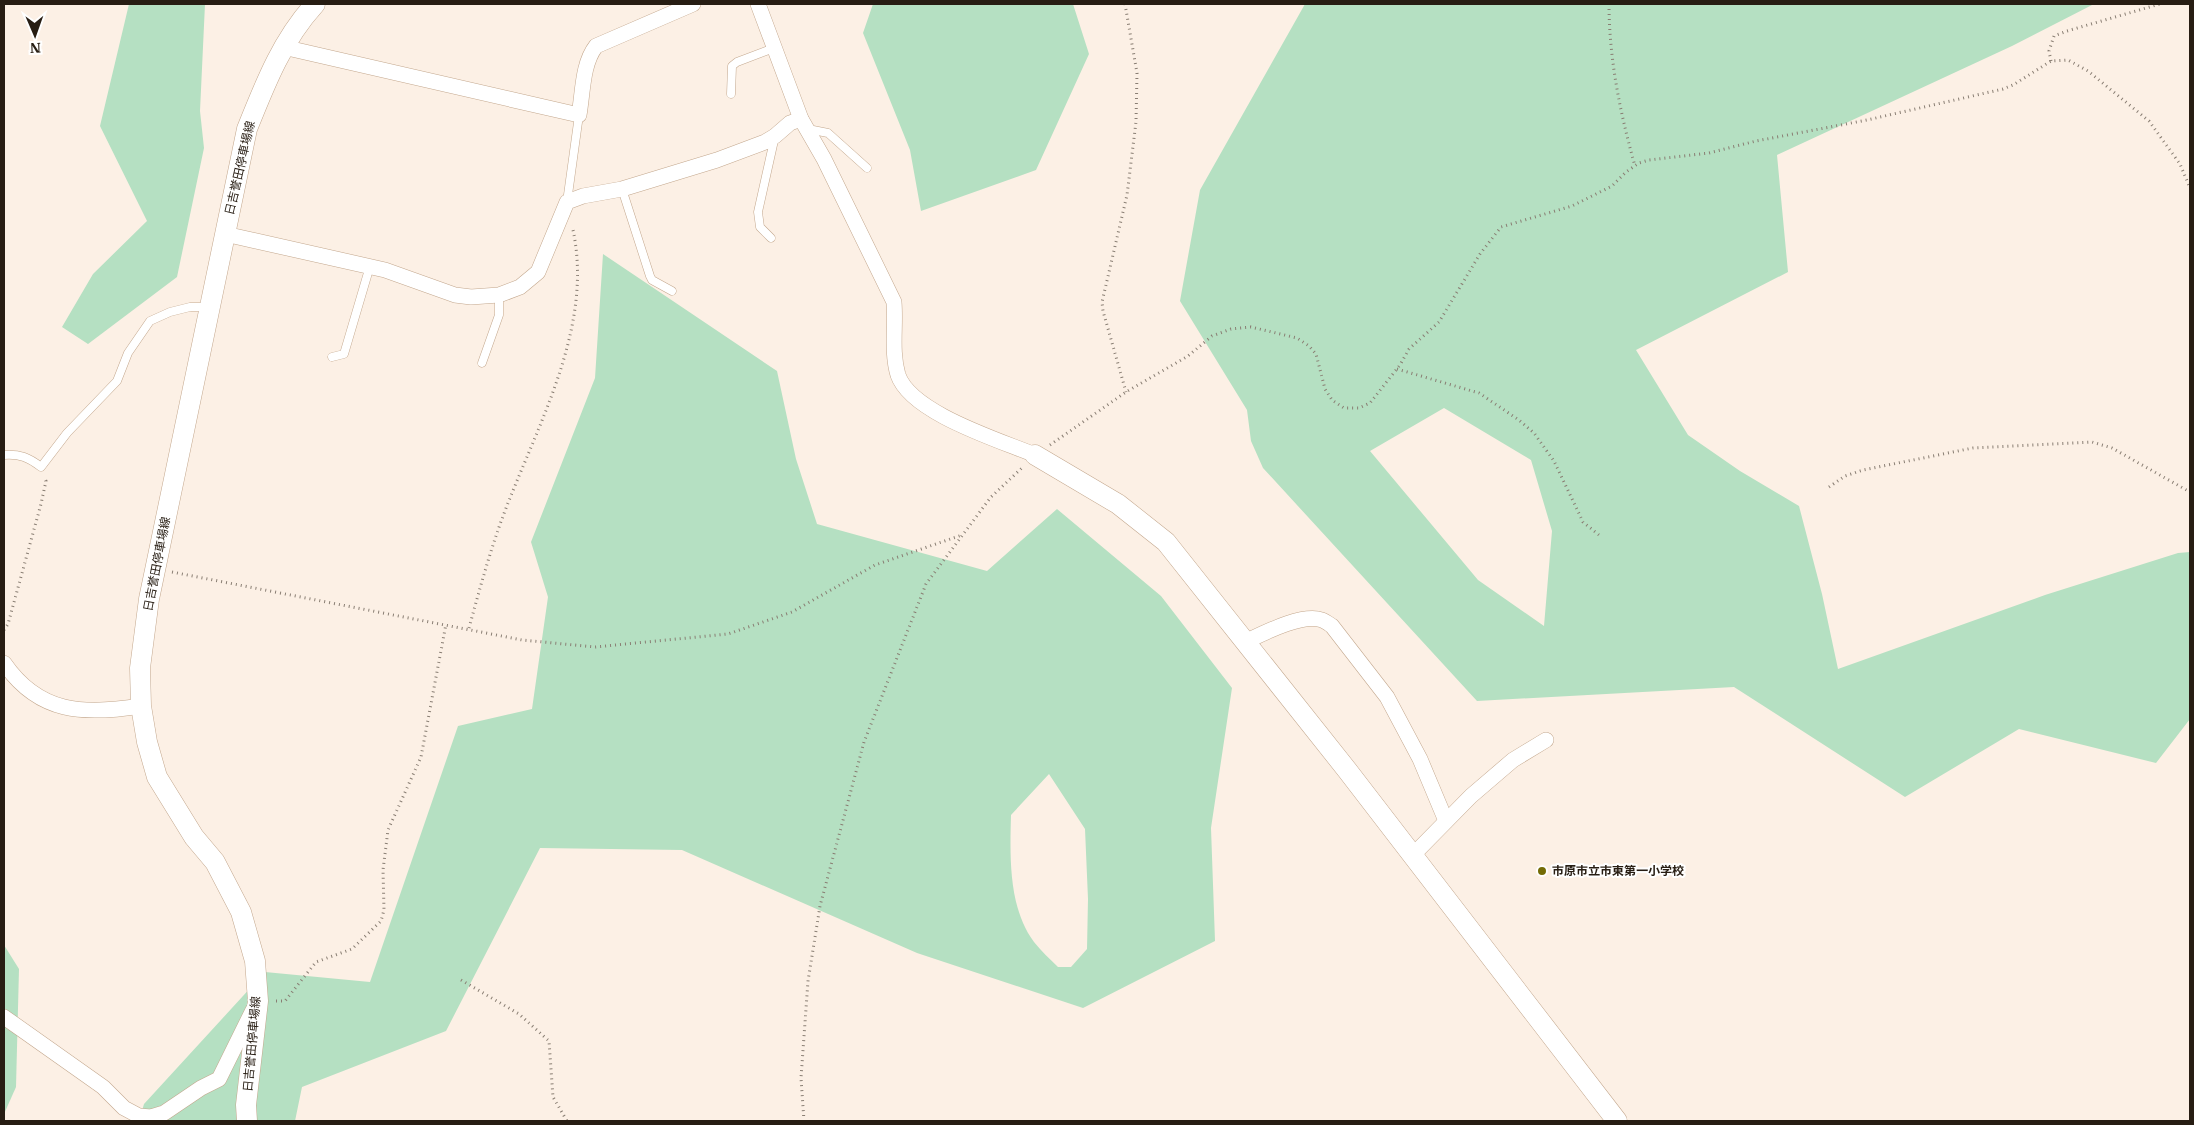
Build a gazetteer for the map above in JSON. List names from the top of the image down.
{
  "streets": {
    "main road": ["日吉誉田停車場線"]
  },
  "places": ["市原市立市東第一小学校"],
  "north": "bottom"
}
